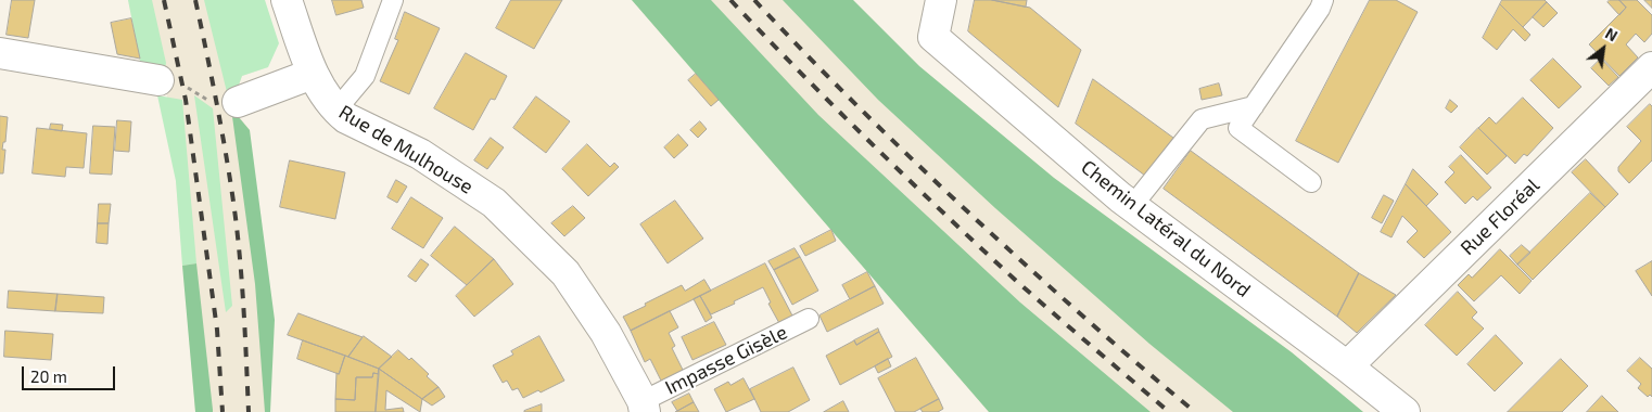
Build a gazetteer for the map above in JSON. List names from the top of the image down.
{
  "streets": {
    "street": ["Rue de Mulhouse", "Rue Floréal", "Chemin Latéral du Nord"],
    "lane": ["Impasse Gisèle"]
  },
  "crossings": [
    ["Rue de Mulhouse", "Impasse Gisèle"],
    ["Rue Floréal", "Chemin Latéral du Nord"]
  ],
  "scale_bar": "20 m",
  "north": "top right"
}
